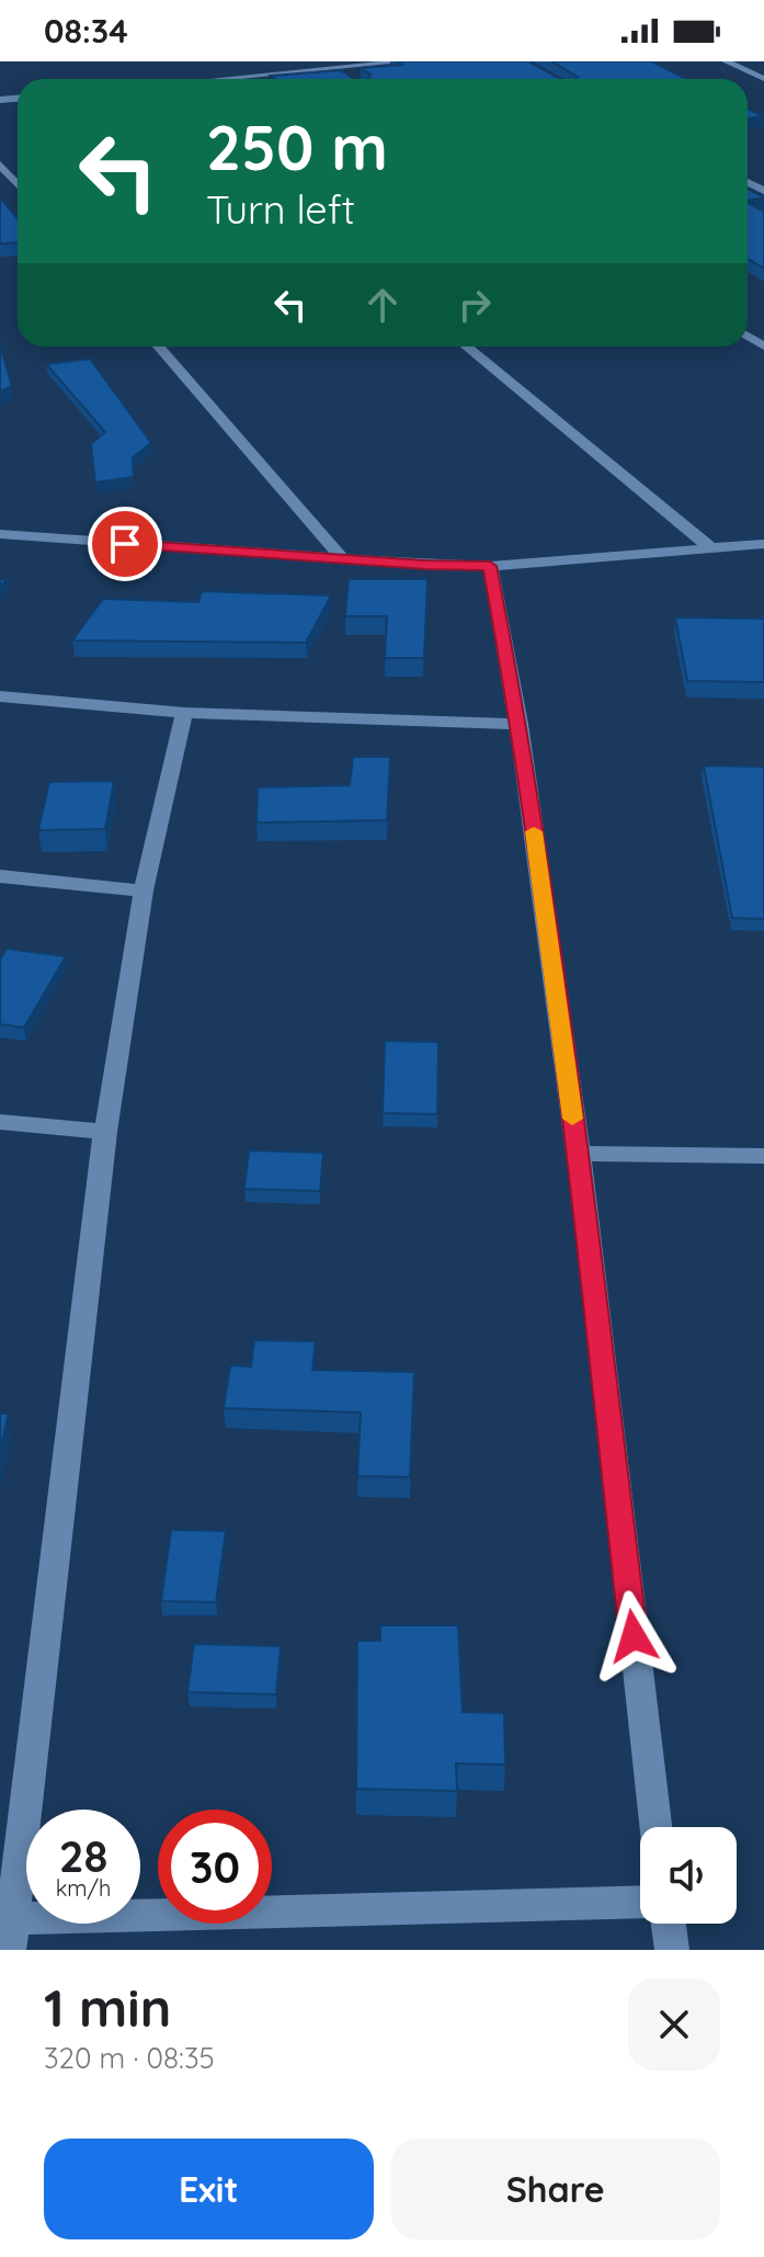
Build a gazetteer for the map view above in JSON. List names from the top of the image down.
{
  "page": {
    "status": "08:34",
    "turn": ["250 m", "Turn left"],
    "speed": "28 km/h",
    "limit": "30",
    "heading": ["1 min", "320 m · 08:35"],
    "buttons": ["Exit", "Share"]
  }
}
